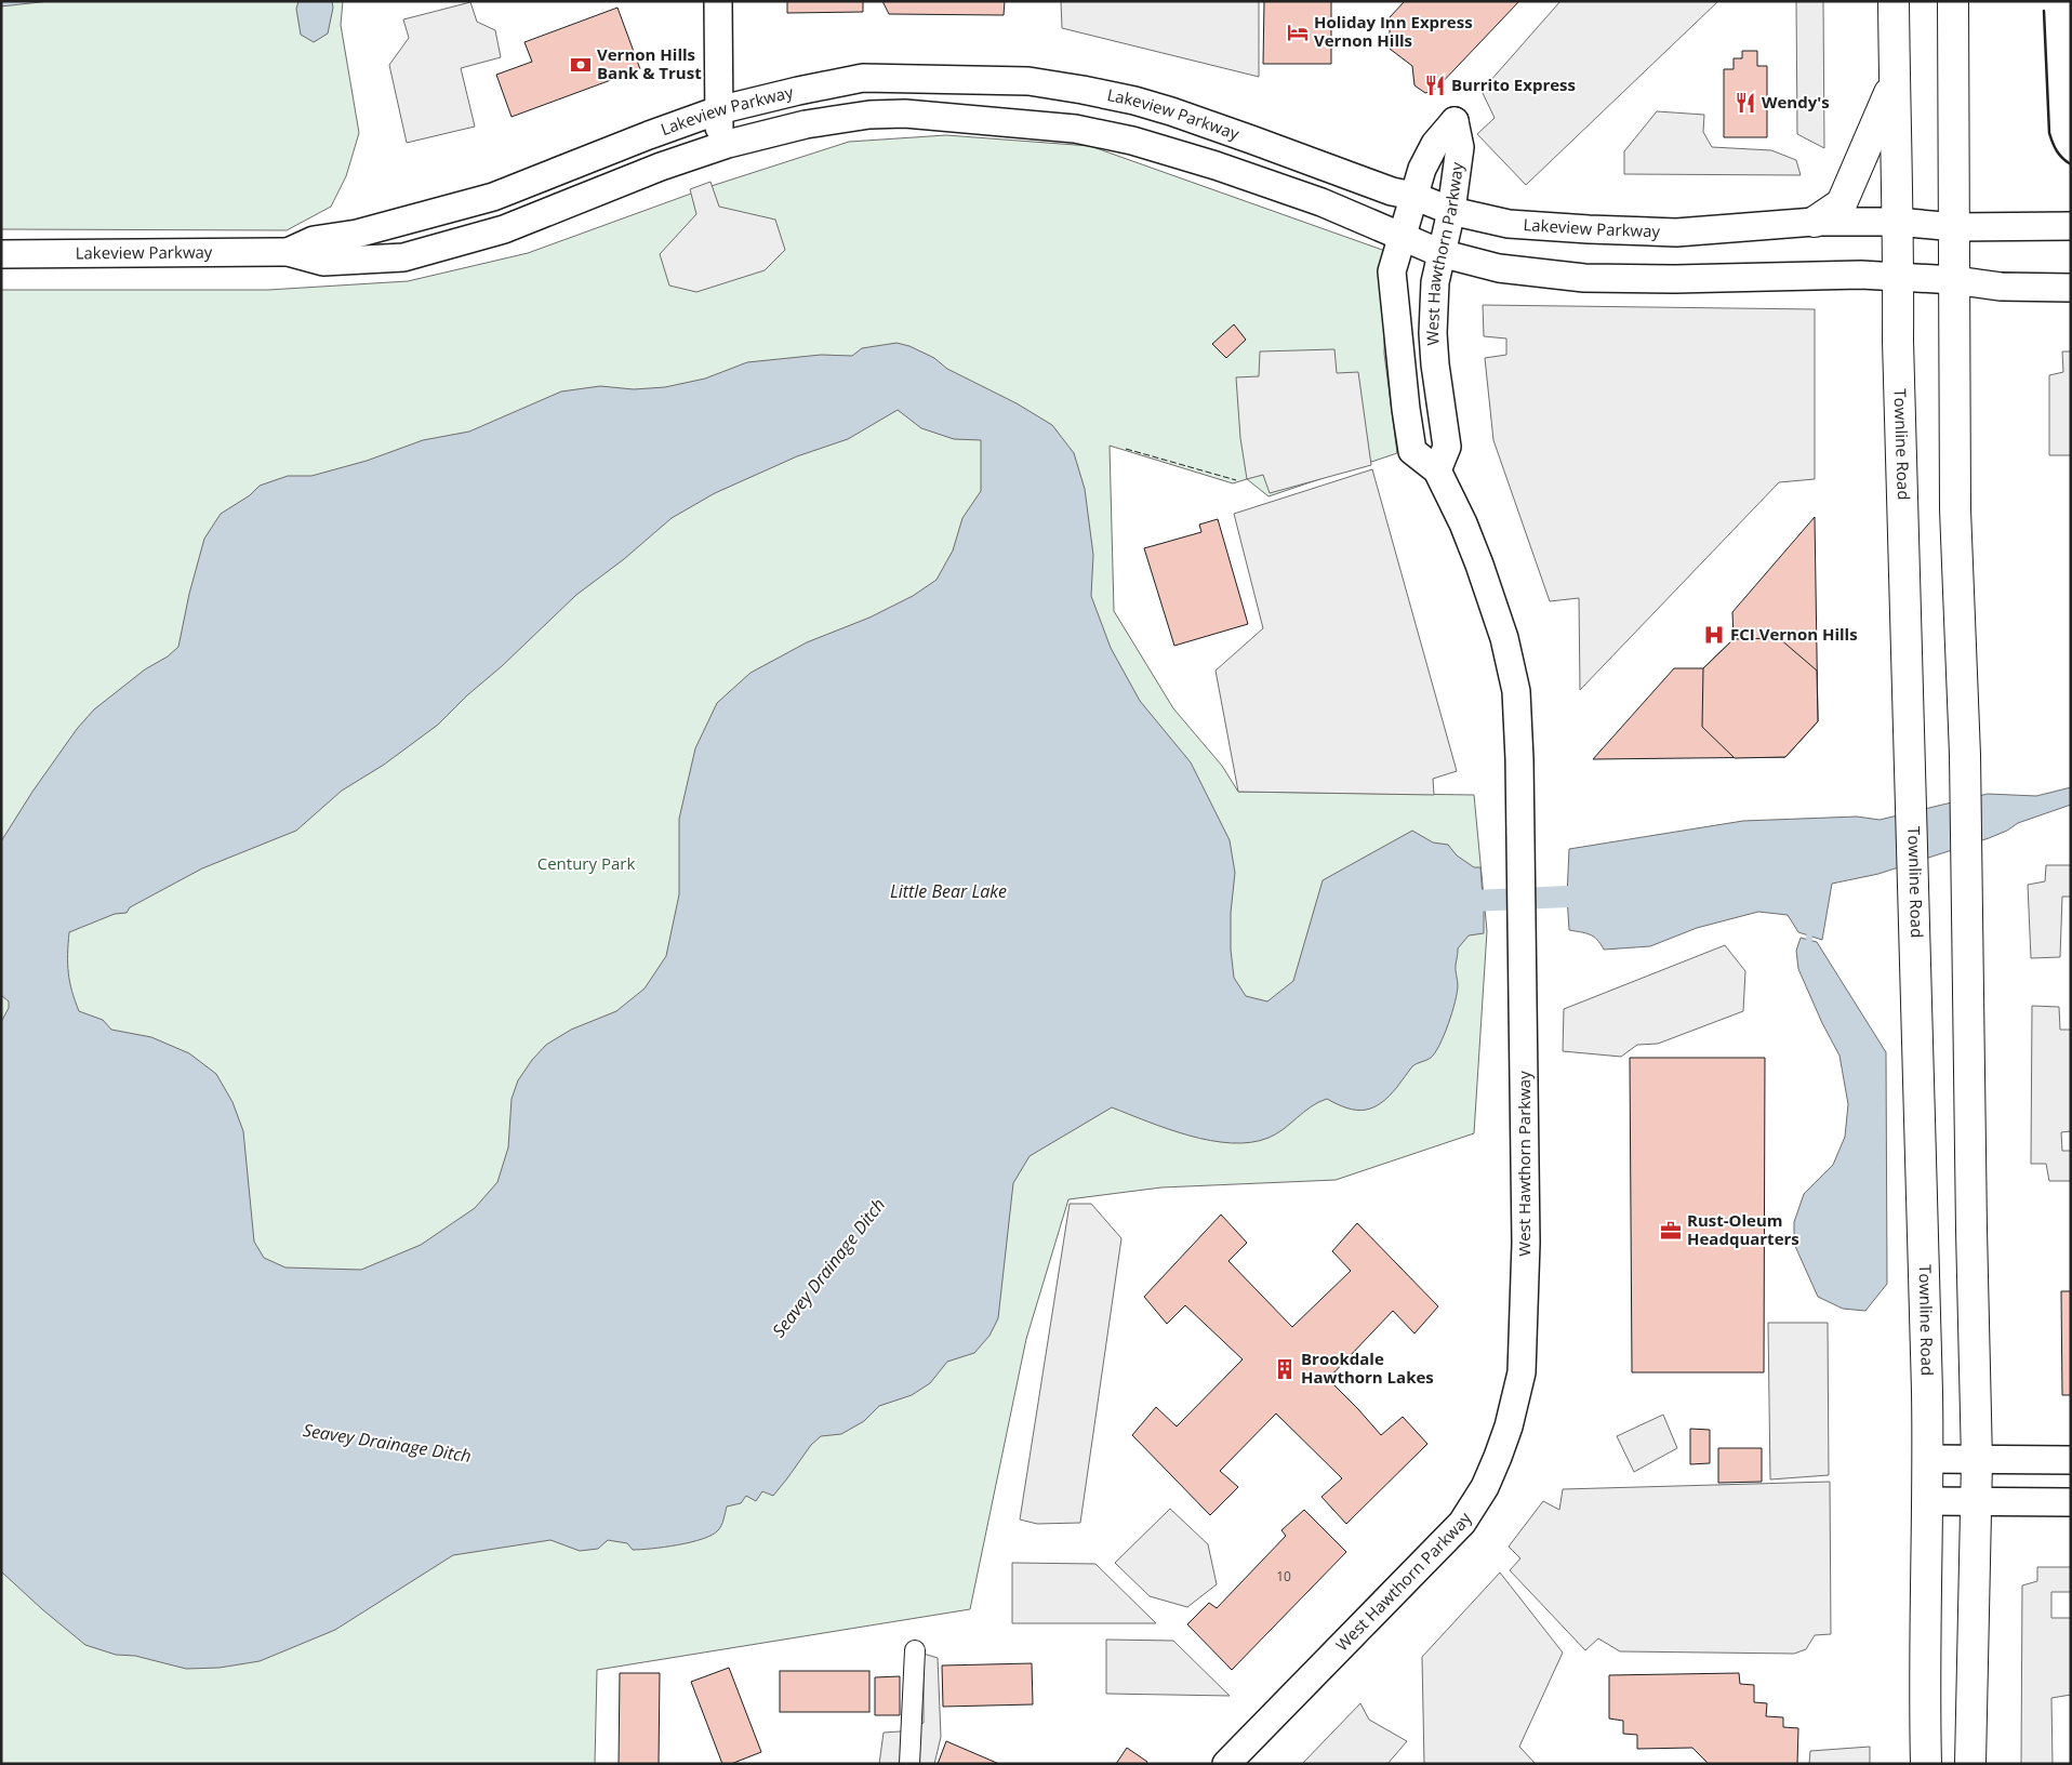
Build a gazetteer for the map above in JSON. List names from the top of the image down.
{
  "streets": {
    "main road": ["Townline Road"],
    "street": ["Lakeview Parkway", "West Hawthorn Parkway"]
  },
  "crossings": [
    ["Lakeview Parkway", "West Hawthorn Parkway"],
    ["Lakeview Parkway", "Townline Road"]
  ],
  "water": ["Little Bear Lake", "Seavey Drainage Ditch"],
  "parks": ["Century Park"],
  "places": {
    "hotel": ["Holiday Inn Express Vernon Hills"],
    "bank": ["Vernon Hills Bank & Trust"],
    "restaurant": ["Burrito Express", "Wendy's"],
    "hospital": ["FCI Vernon Hills"],
    "office": ["Rust-Oleum Headquarters"],
    "building": ["Brookdale Hawthorn Lakes"]
  },
  "house_numbers": ["10"]
}
